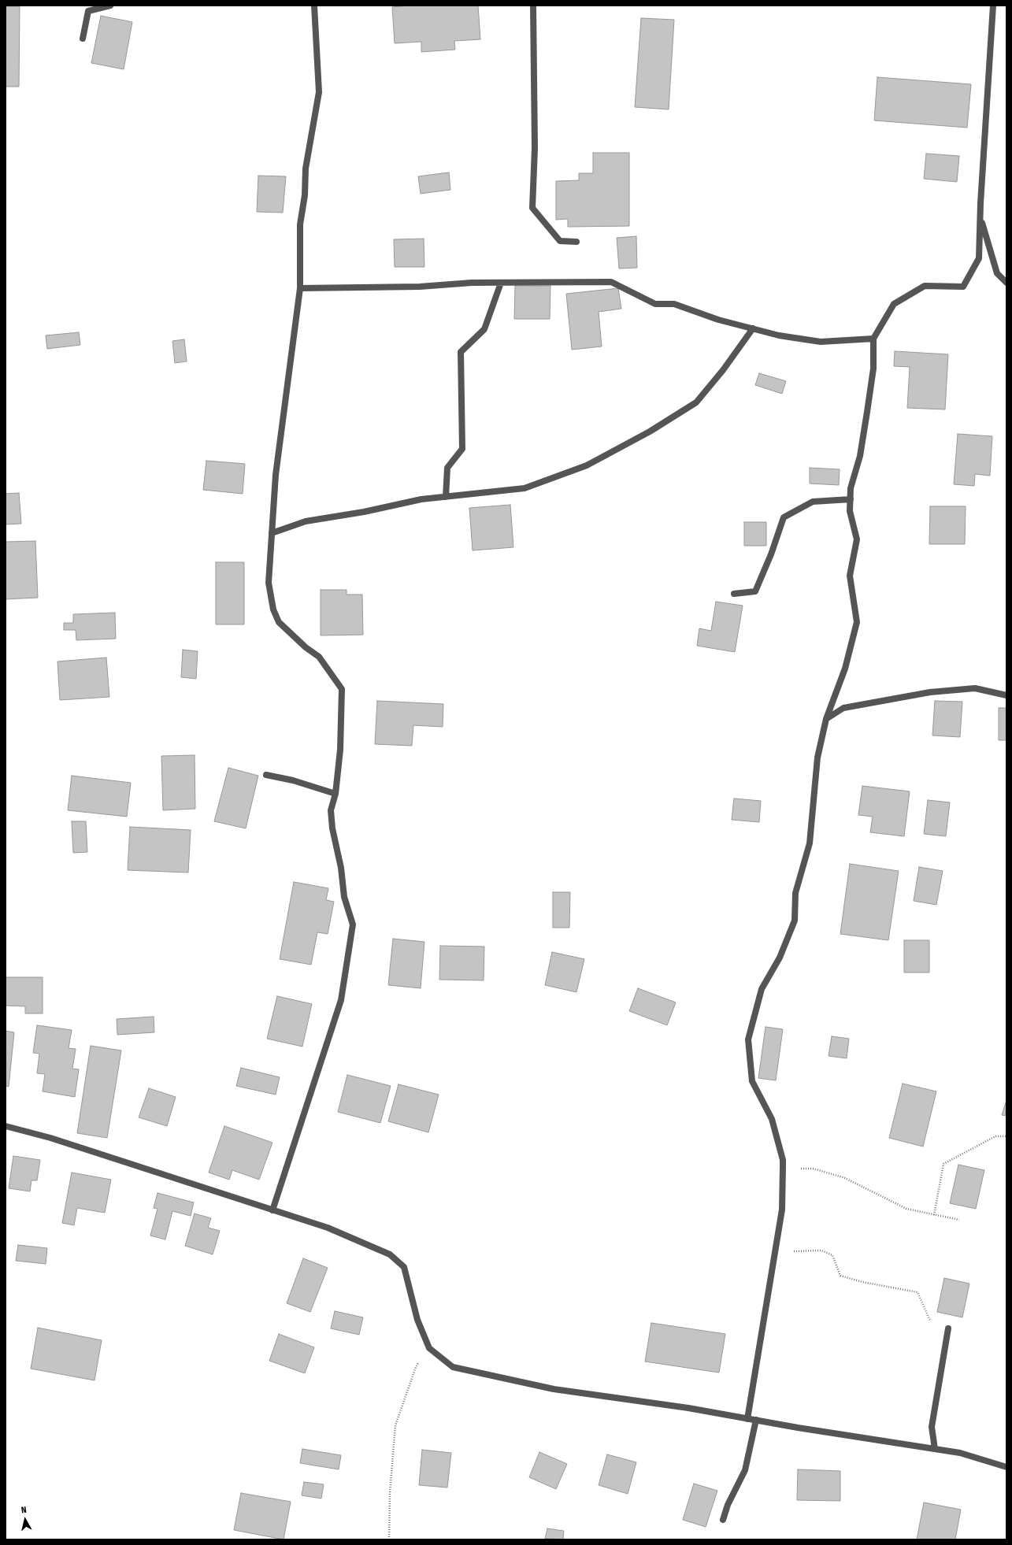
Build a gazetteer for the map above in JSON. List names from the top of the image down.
{
  "north": "top"
}
